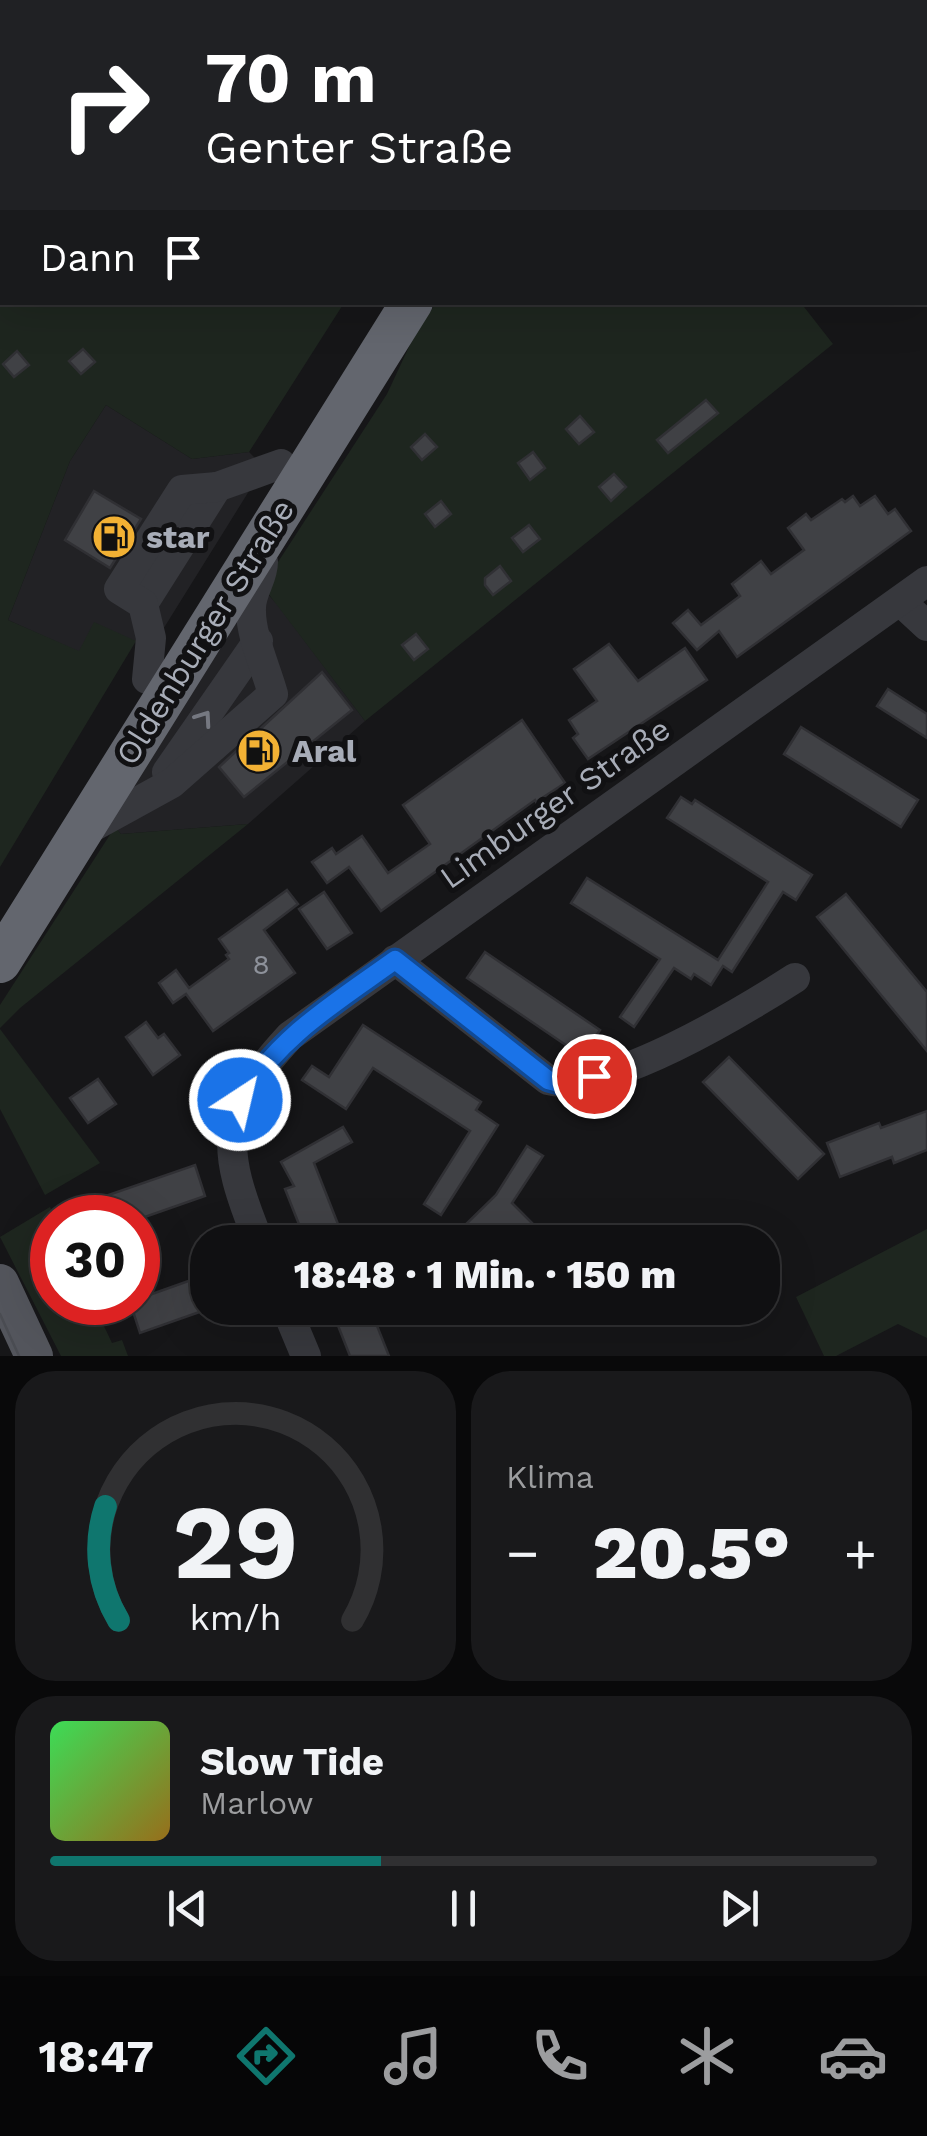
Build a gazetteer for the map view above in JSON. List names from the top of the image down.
{
  "streets": {
    "highway": ["Oldenburger Straße"],
    "street": ["Limburger Straße"]
  },
  "places": {
    "fuel station": ["star", "Aral"]
  },
  "house_numbers": ["8"],
  "page": {
    "turn": ["70 m", "Genter Straße"],
    "then": "Dann",
    "limit": "30",
    "trip": "18:48 · 1 Min. · 150 m",
    "tile": "Klima",
    "heat": ["−", "20.5°", "+"],
    "song": ["Slow Tide", "Marlow"],
    "tabs": "18:47",
    "gauge": ["29", "km/h"]
  }
}
